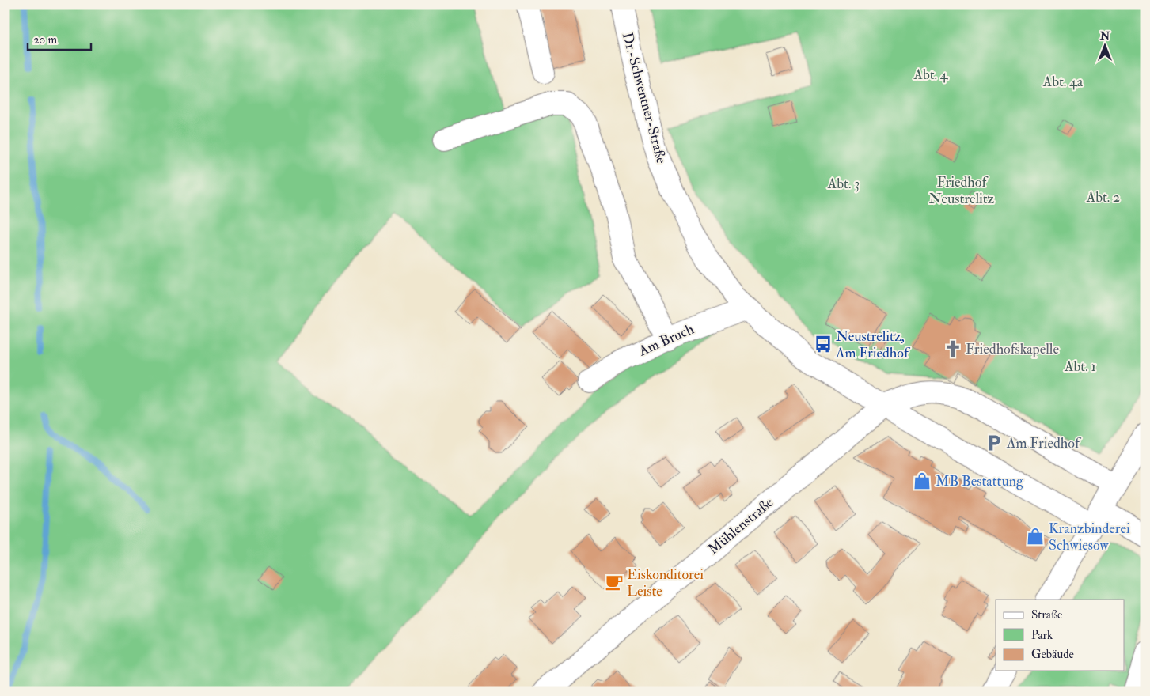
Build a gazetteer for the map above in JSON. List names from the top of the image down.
{
  "streets": {
    "street": ["Dr.-Schwentner-Straße", "Am Bruch", "Mühlenstraße"]
  },
  "crossings": [
    ["Dr.-Schwentner-Straße", "Am Bruch"],
    ["Dr.-Schwentner-Straße", "Mühlenstraße"]
  ],
  "parks": [
    "Abt. 4",
    "Abt. 4a",
    "Friedhof Neustrelitz",
    "Abt. 3",
    "Abt. 2",
    "Abt. 1"
  ],
  "places": {
    "bus stop": ["Neustrelitz, Am Friedhof"],
    "church": ["Friedhofskapelle"],
    "parking": ["Am Friedhof"],
    "shop": ["MB Bestattung", "Kranzbinderei Schwiesow"],
    "cafe": ["Eiskonditorei Leiste"]
  },
  "legend": ["Straße", "Park", "Gebäude"],
  "scale_bar": "20 m",
  "north": "top"
}
